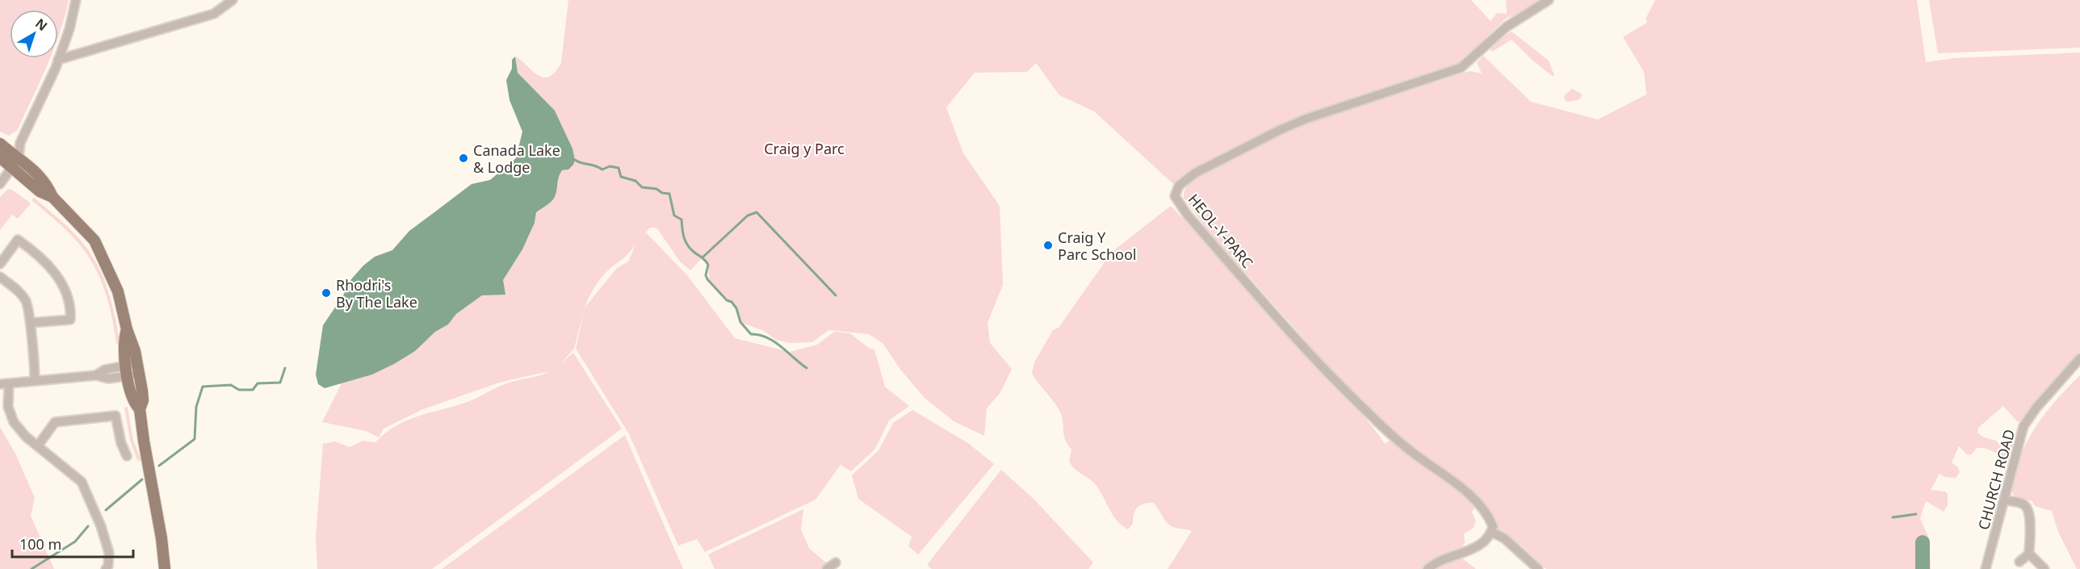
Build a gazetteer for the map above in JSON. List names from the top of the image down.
{
  "streets": {
    "street": ["HEOL-Y-PARC", "CHURCH ROAD"]
  },
  "parks": ["Craig y Parc"],
  "places": ["Canada Lake & Lodge", "Craig Y Parc School", "Rhodri's By The Lake"],
  "scale_bar": "100 m",
  "north": "top right"
}
